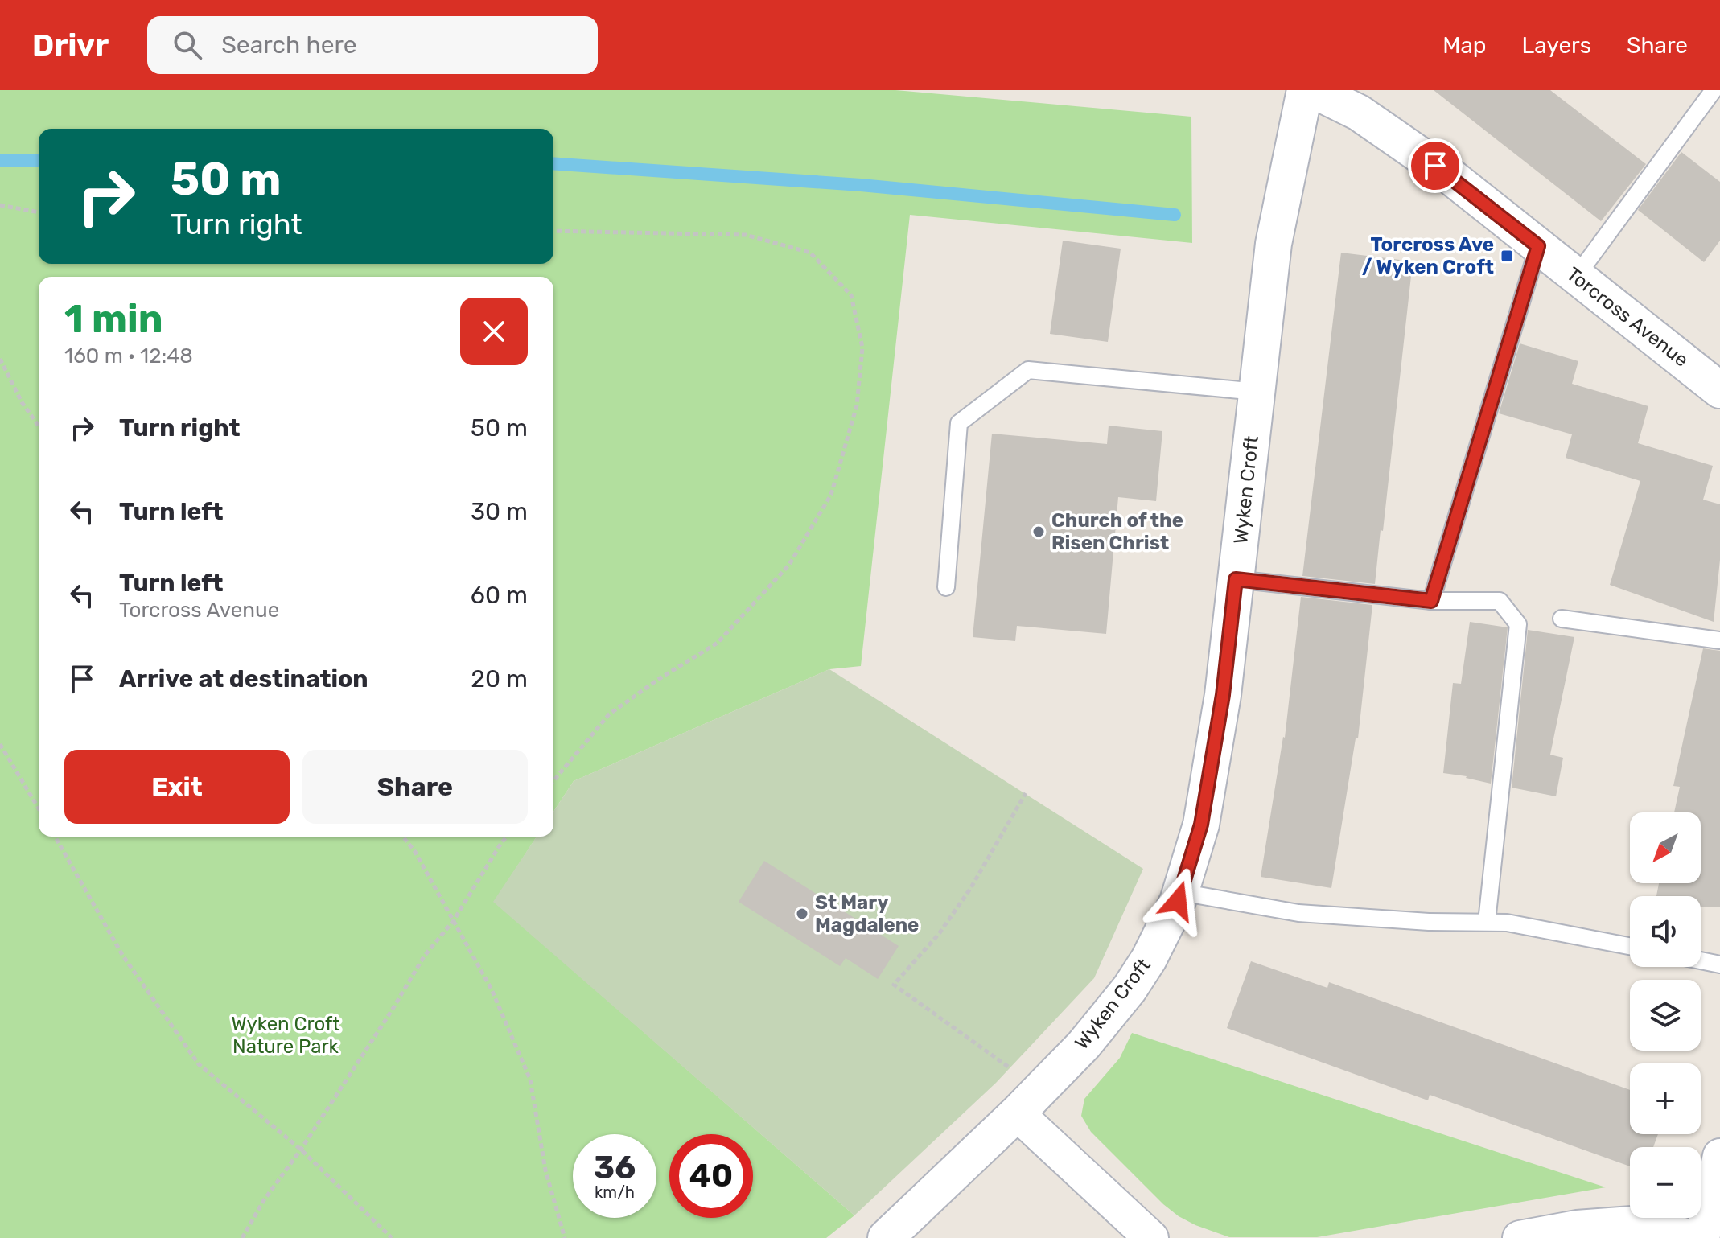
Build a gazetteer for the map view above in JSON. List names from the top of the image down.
{
  "streets": {
    "street": ["Torcross Avenue", "Wyken Croft"]
  },
  "parks": ["Wyken Croft Nature Park"],
  "places": {
    "transit": ["Torcross Ave / Wyken Croft"],
    "other": ["Church of the Risen Christ", "St Mary Magdalene"]
  },
  "north": "bottom left",
  "page": {
    "header": "Drivr",
    "search": "Search here",
    "nav": ["Map", "Layers", "Share"],
    "turn": ["50 m", "Turn right"],
    "heading": ["1 min", "160 m · 12:48"],
    "list": [
      {
        "name": "Turn right",
        "value": "50 m"
      },
      {
        "name": "Turn left",
        "value": "30 m"
      },
      {
        "name": "Turn left",
        "note": "Torcross Avenue",
        "value": "60 m"
      },
      {
        "name": "Arrive at destination",
        "value": "20 m"
      }
    ],
    "buttons": ["Exit", "Share"],
    "map_buttons": ["+", "−"],
    "speed": "36 km/h",
    "limit": "40"
  }
}
